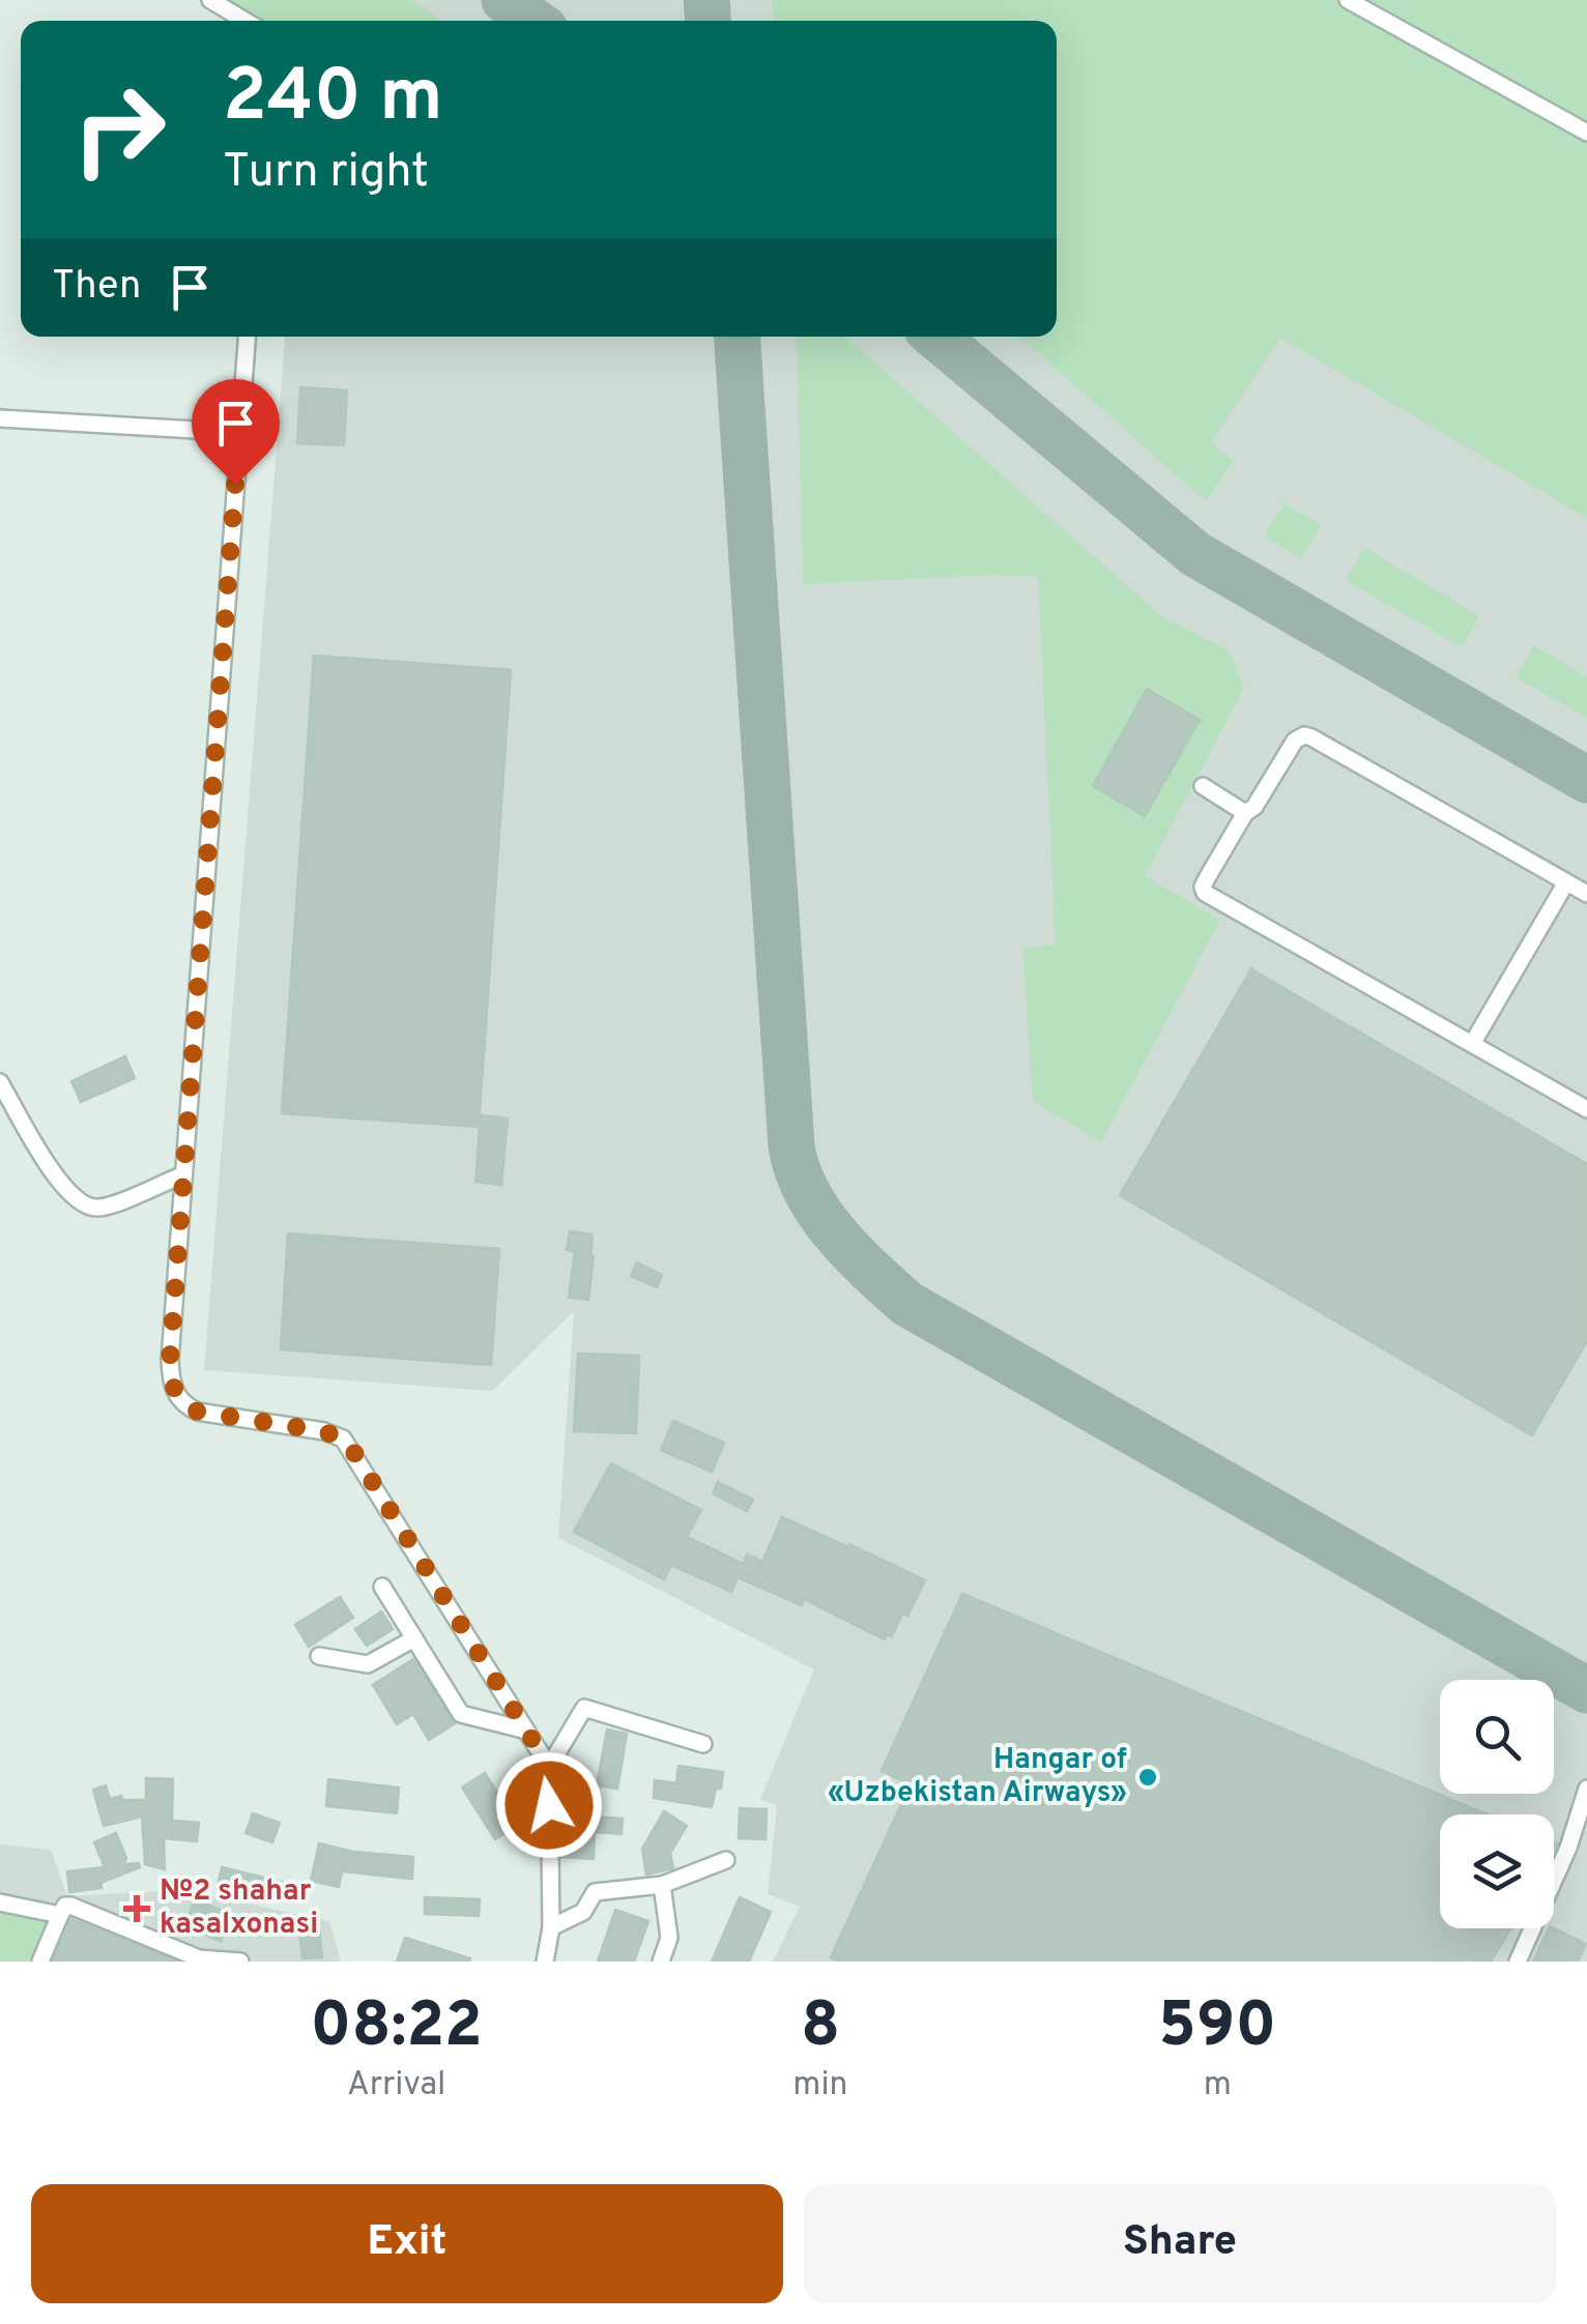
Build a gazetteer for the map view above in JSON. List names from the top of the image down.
{
  "places": {
    "other": ["Hangar of «Uzbekistan Airways»"],
    "health": ["№2 shahar kasalxonasi"]
  },
  "page": {
    "turn": ["240 m", "Turn right"],
    "then": "Then",
    "eta": [
      "08:22",
      "Arrival",
      "8",
      "min",
      "590",
      "m"
    ],
    "buttons": ["Exit", "Share"]
  }
}
